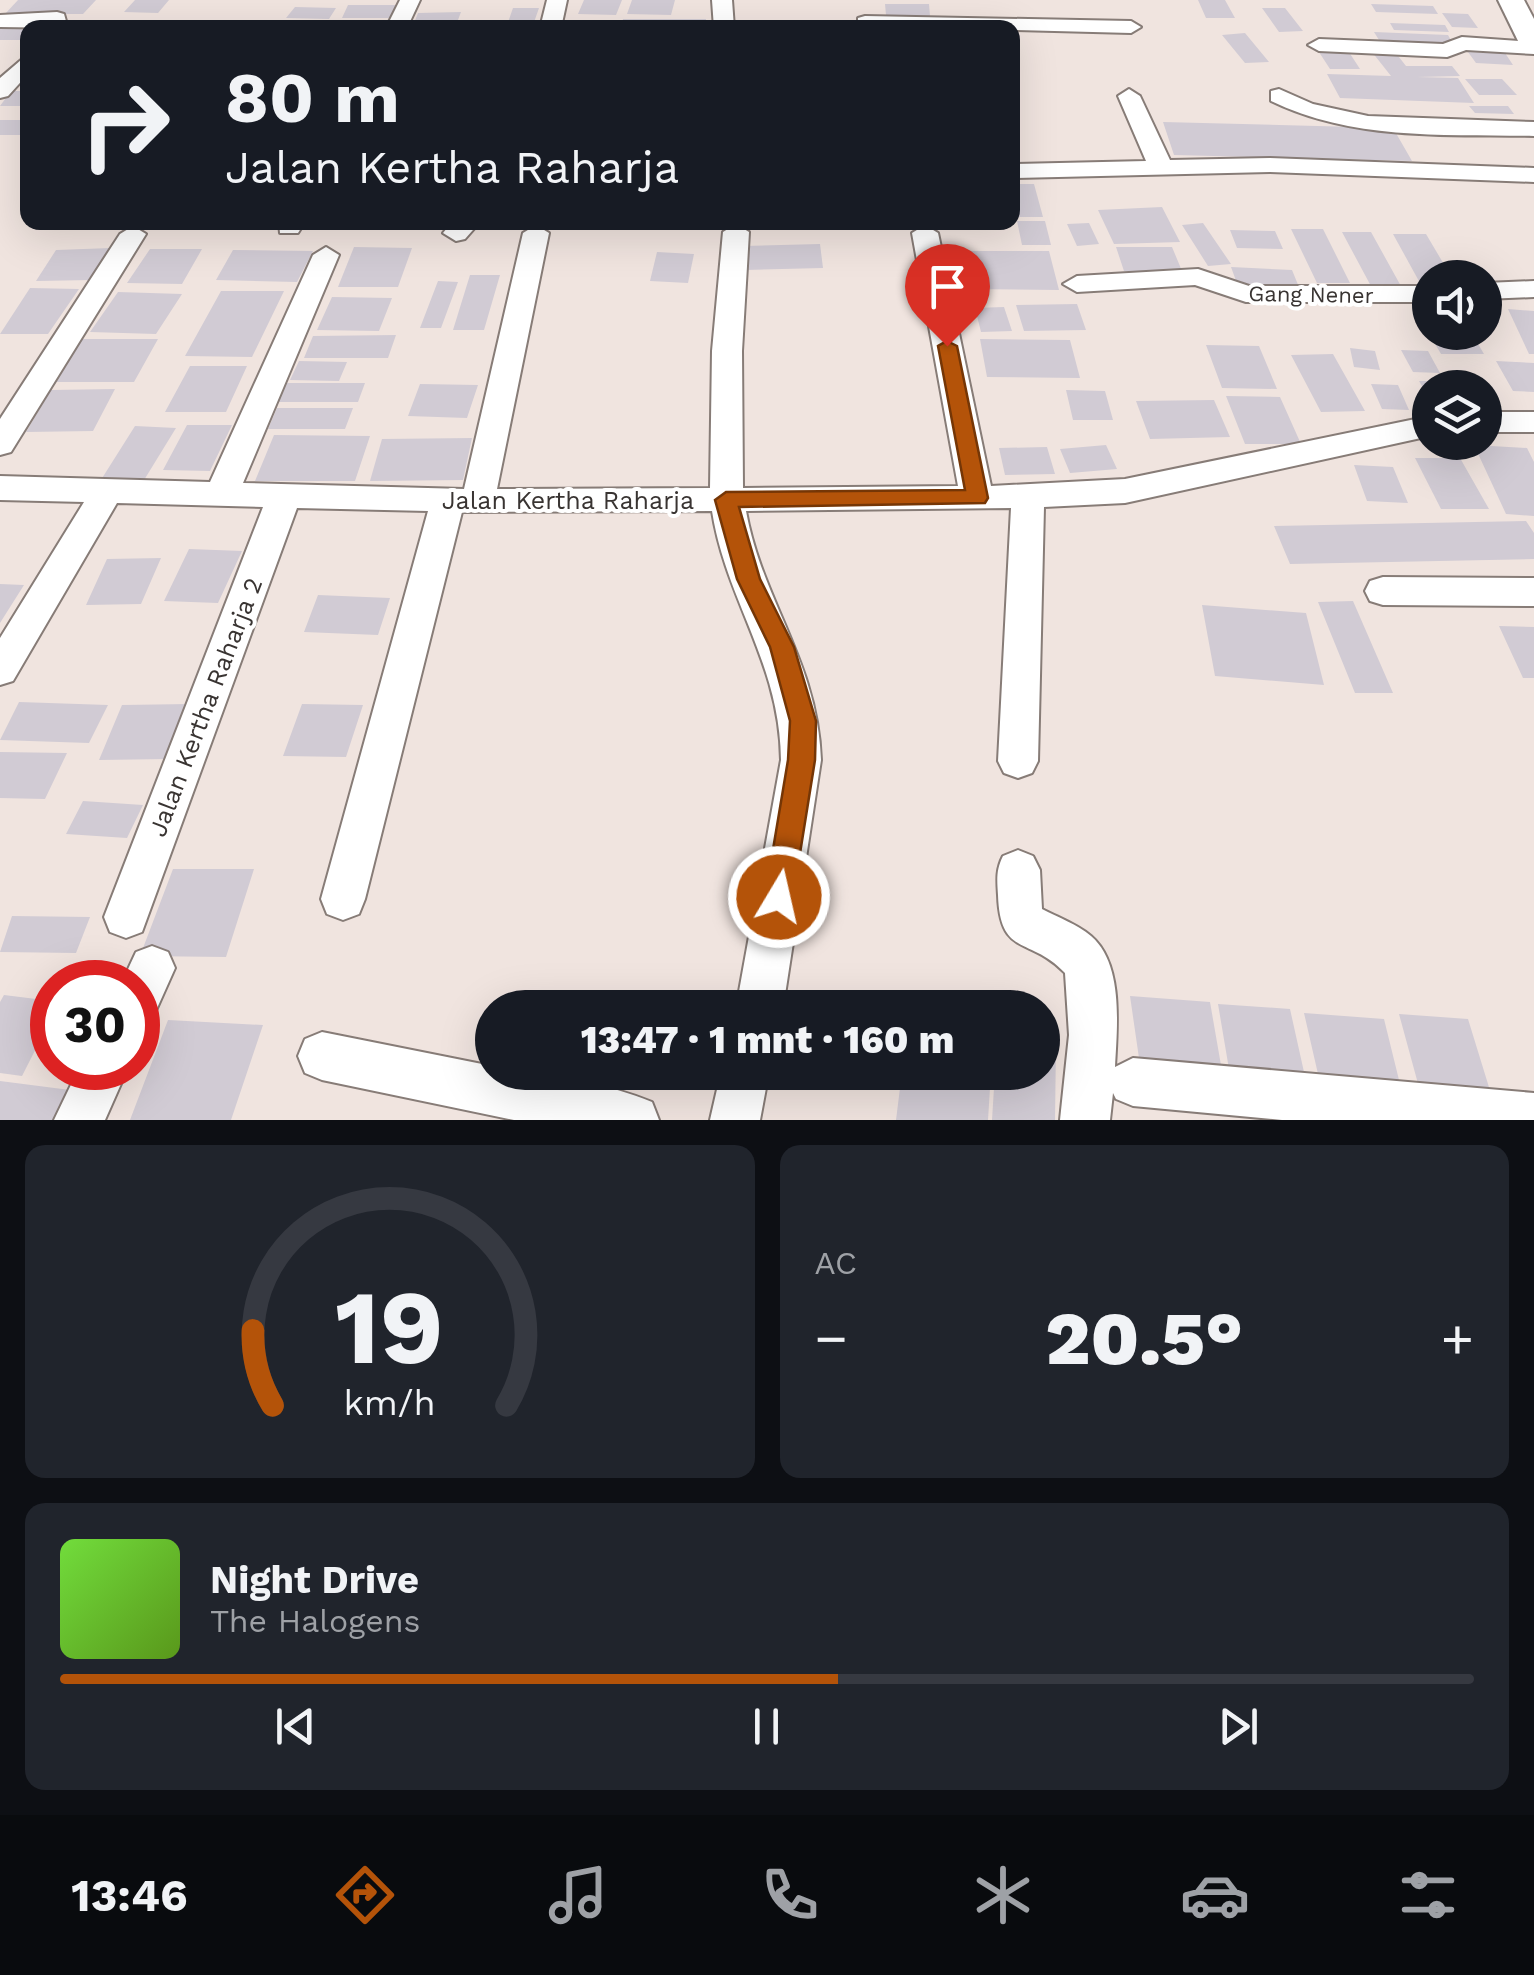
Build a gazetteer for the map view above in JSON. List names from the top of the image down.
{
  "streets": {
    "street": ["Gang Nener", "Jalan Kertha Raharja", "Jalan Kertha Raharja 2"]
  },
  "crossings": [
    ["Jalan Kertha Raharja", "Jalan Kertha Raharja 2"]
  ],
  "page": {
    "turn": ["80 m", "Jalan Kertha Raharja"],
    "limit": "30",
    "trip": "13:47 · 1 mnt · 160 m",
    "tile": "AC",
    "heat": ["−", "20.5°", "+"],
    "song": ["Night Drive", "The Halogens"],
    "tabs": "13:46",
    "gauge": ["19", "km/h"]
  }
}
